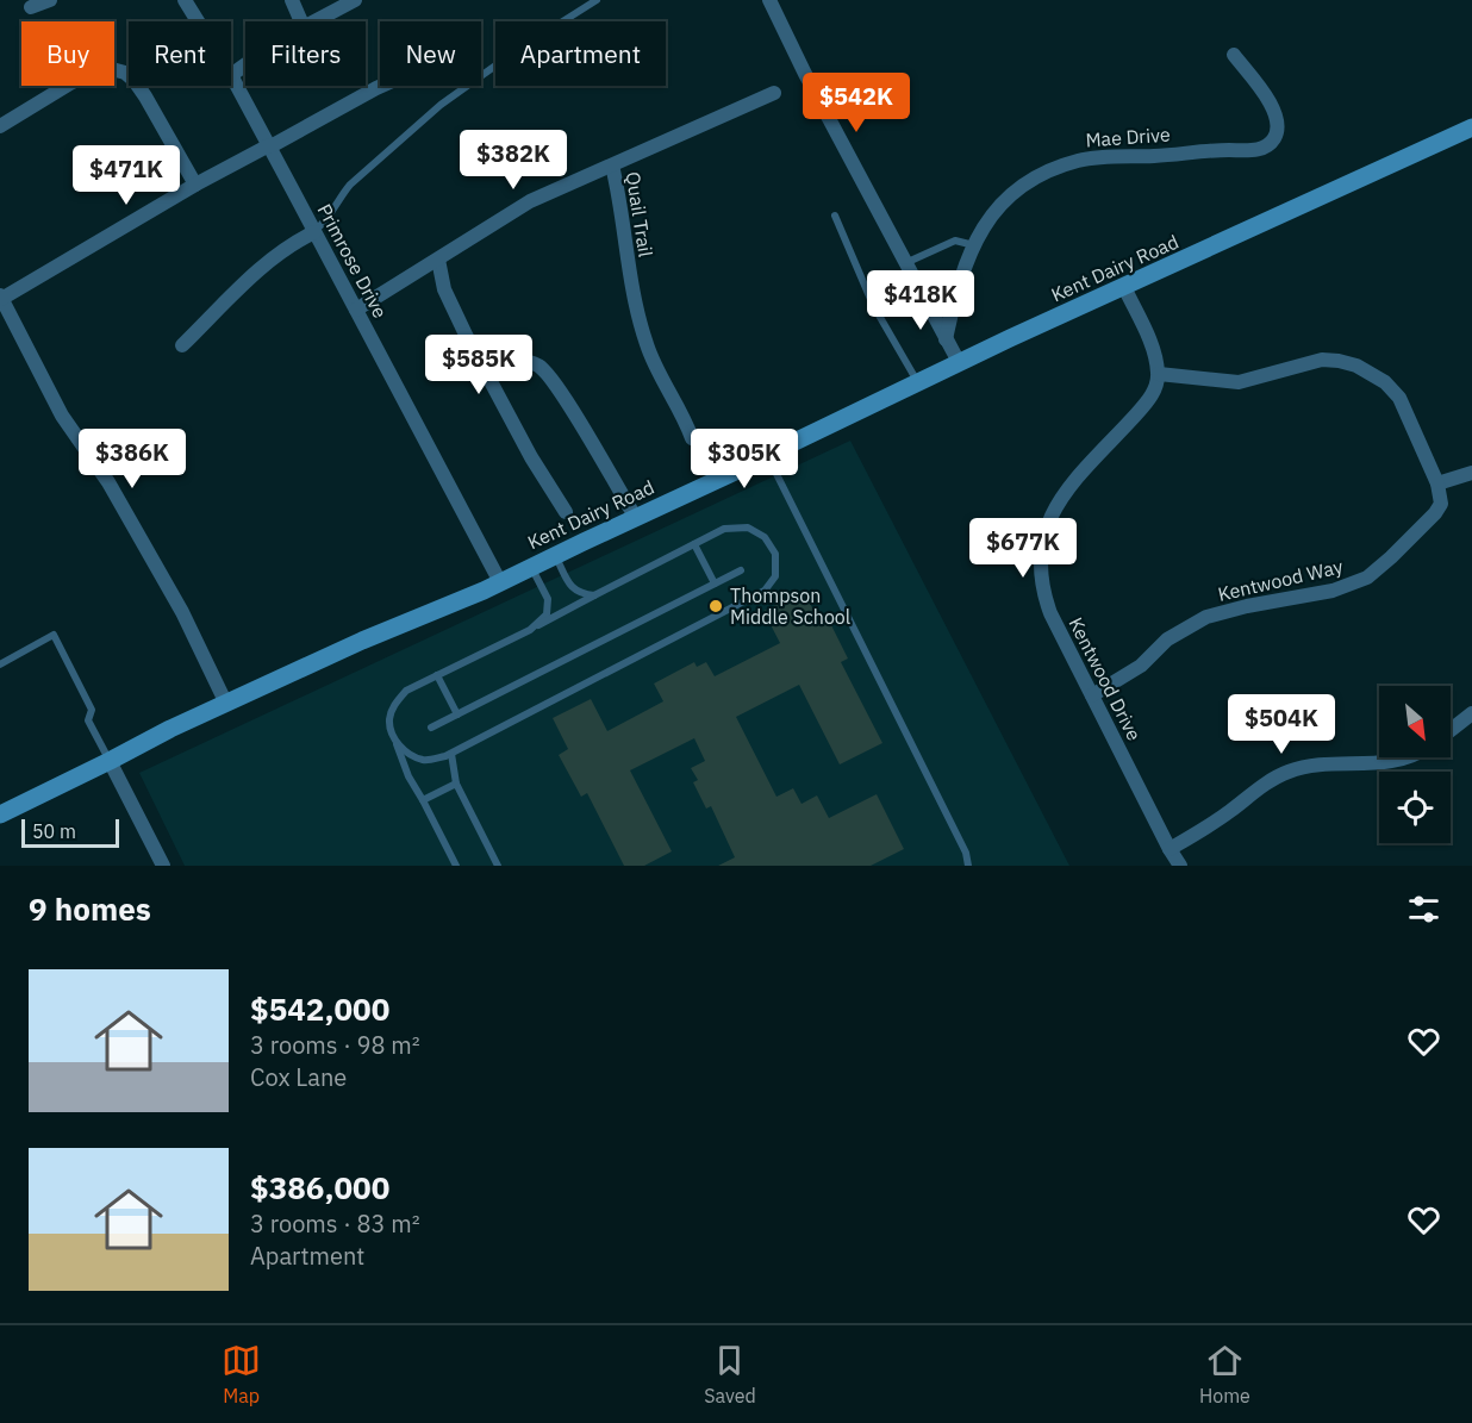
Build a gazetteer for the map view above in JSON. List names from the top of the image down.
{
  "streets": {
    "street": [
      "Mae Drive",
      "Quail Trail",
      "Primrose Drive",
      "Kent Dairy Road",
      "Kentwood Way",
      "Kentwood Drive"
    ]
  },
  "crossings": [
    ["Quail Trail", "Primrose Drive"],
    ["Primrose Drive", "Kent Dairy Road"],
    ["Kentwood Way", "Kentwood Drive"]
  ],
  "places": ["Thompson Middle School"],
  "scale_bar": "50 m",
  "north": "bottom right",
  "page": {
    "chip": [
      "Buy",
      "Rent",
      "Filters",
      "New",
      "Apartment"
    ],
    "price": [
      "$542K",
      "$382K",
      "$471K",
      "$418K",
      "$585K",
      "$386K",
      "$305K",
      "$677K",
      "$504K"
    ],
    "scale": "50 m",
    "heading": "9 homes",
    "list": [
      {
        "name": "$542,000",
        "note": "3 rooms · 98 m² · Cox Lane"
      },
      {
        "name": "$386,000",
        "note": "3 rooms · 83 m² · Apartment"
      }
    ],
    "tabs": ["Map", "Saved", "Home"]
  }
}
